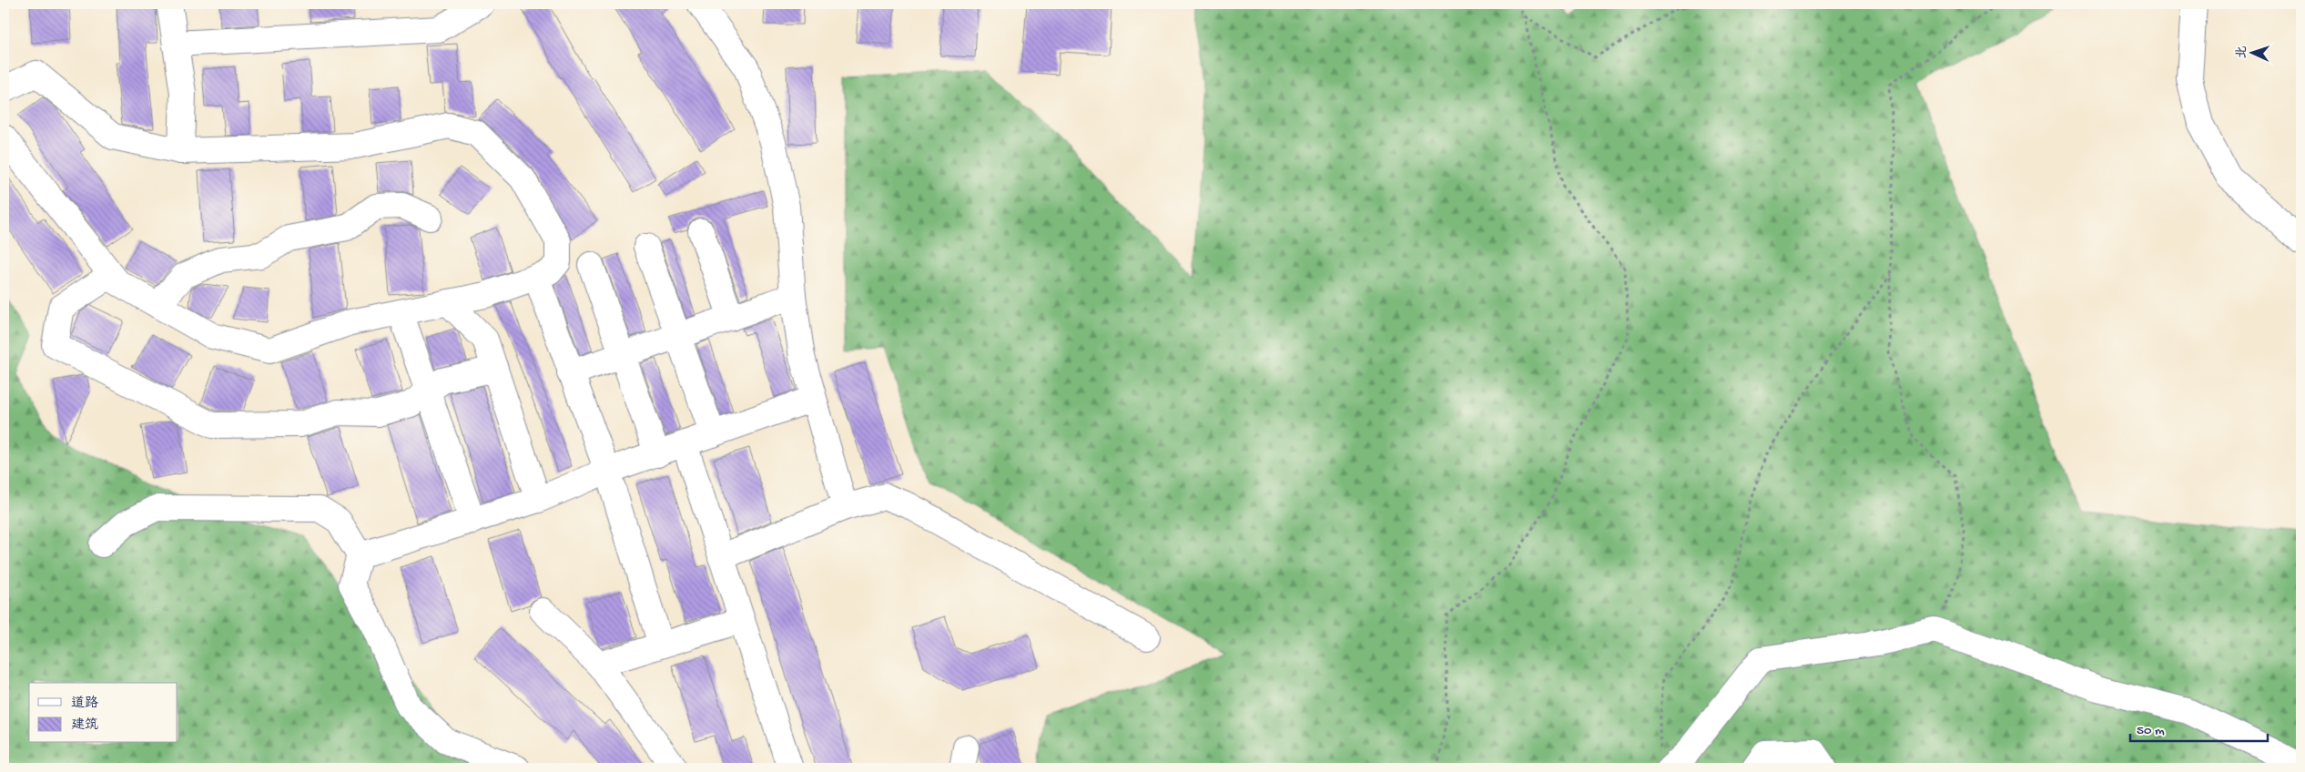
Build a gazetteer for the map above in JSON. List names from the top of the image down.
{
  "legend": ["道路", "建筑"],
  "scale_bar": "50 m",
  "north": "left"
}
